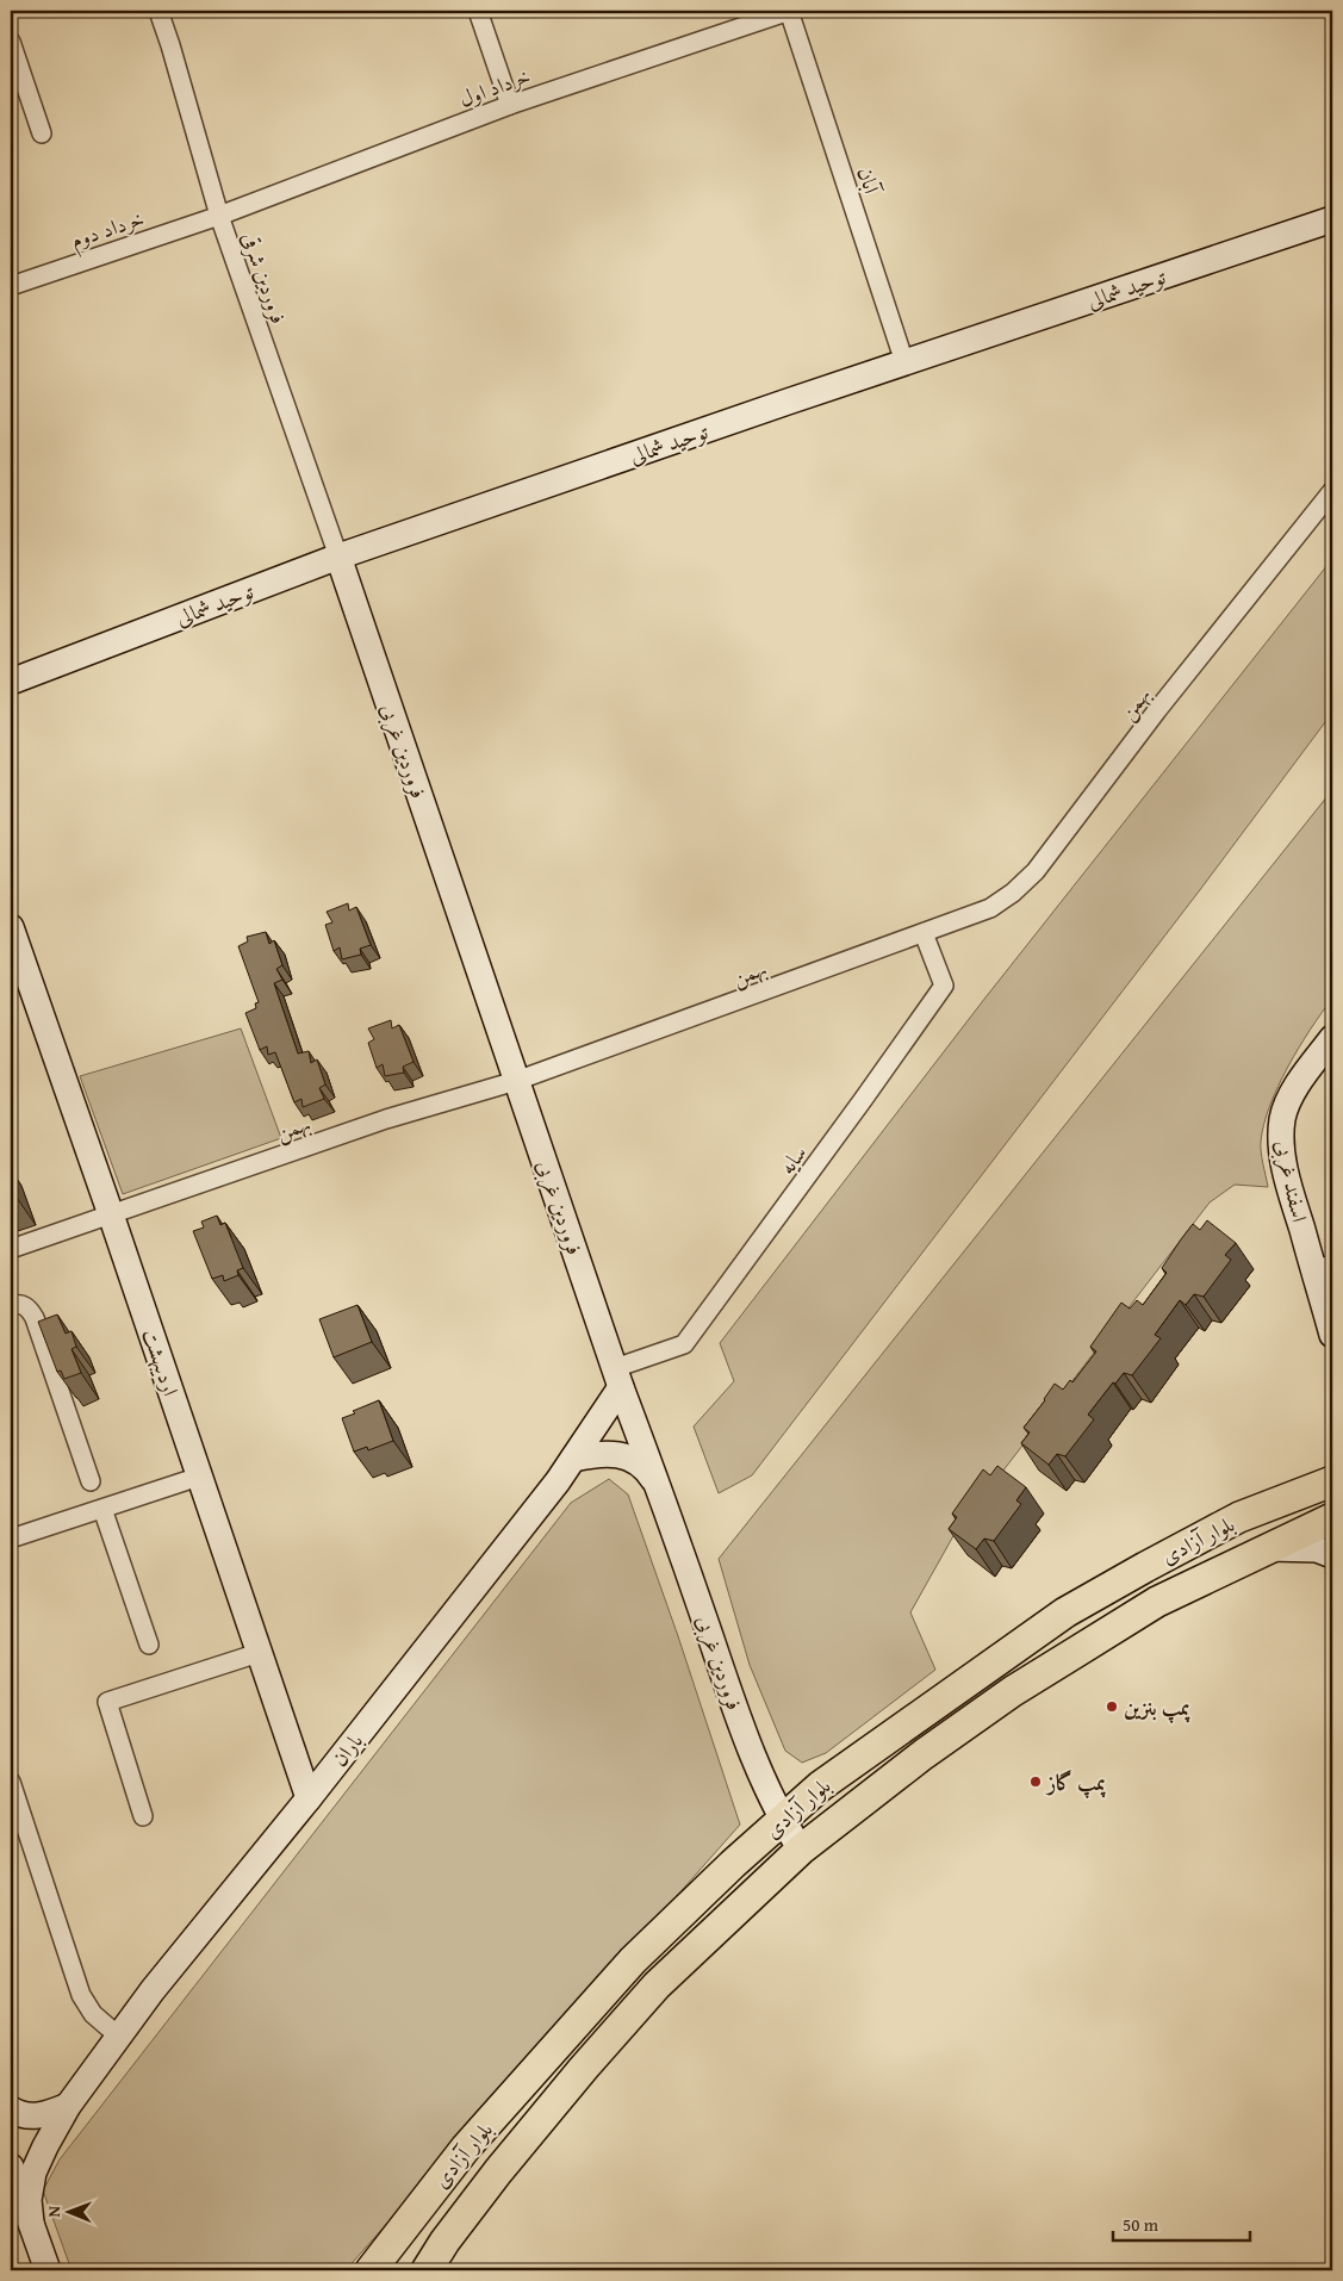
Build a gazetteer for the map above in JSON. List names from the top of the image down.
{
  "streets": {
    "main road": ["بلوار آزادی"],
    "street": [
      "خرداد اول",
      "آبان",
      "خرداد دوم",
      "فروردین شرقی",
      "توحید شمالی",
      "بهمن",
      "فروردین غربی",
      "سایه",
      "اسفند غربی",
      "اردیبهشت",
      "باران"
    ]
  },
  "crossings": [
    ["خرداد اول", "آبان"],
    ["خرداد اول", "خرداد دوم"],
    ["خرداد اول", "فروردین شرقی"],
    ["آبان", "توحید شمالی"],
    ["خرداد دوم", "فروردین شرقی"],
    ["فروردین شرقی", "توحید شمالی"],
    ["فروردین شرقی", "فروردین غربی"],
    ["توحید شمالی", "فروردین غربی"],
    ["بهمن", "فروردین غربی"],
    ["بهمن", "سایه"],
    ["بهمن", "اردیبهشت"],
    ["فروردین غربی", "سایه"],
    ["فروردین غربی", "بلوار آزادی"],
    ["فروردین غربی", "باران"],
    ["سایه", "باران"],
    ["اردیبهشت", "باران"]
  ],
  "places": ["پمپ بنزين", "پمپ گاز"],
  "scale_bar": "50 m",
  "north": "left"
}
